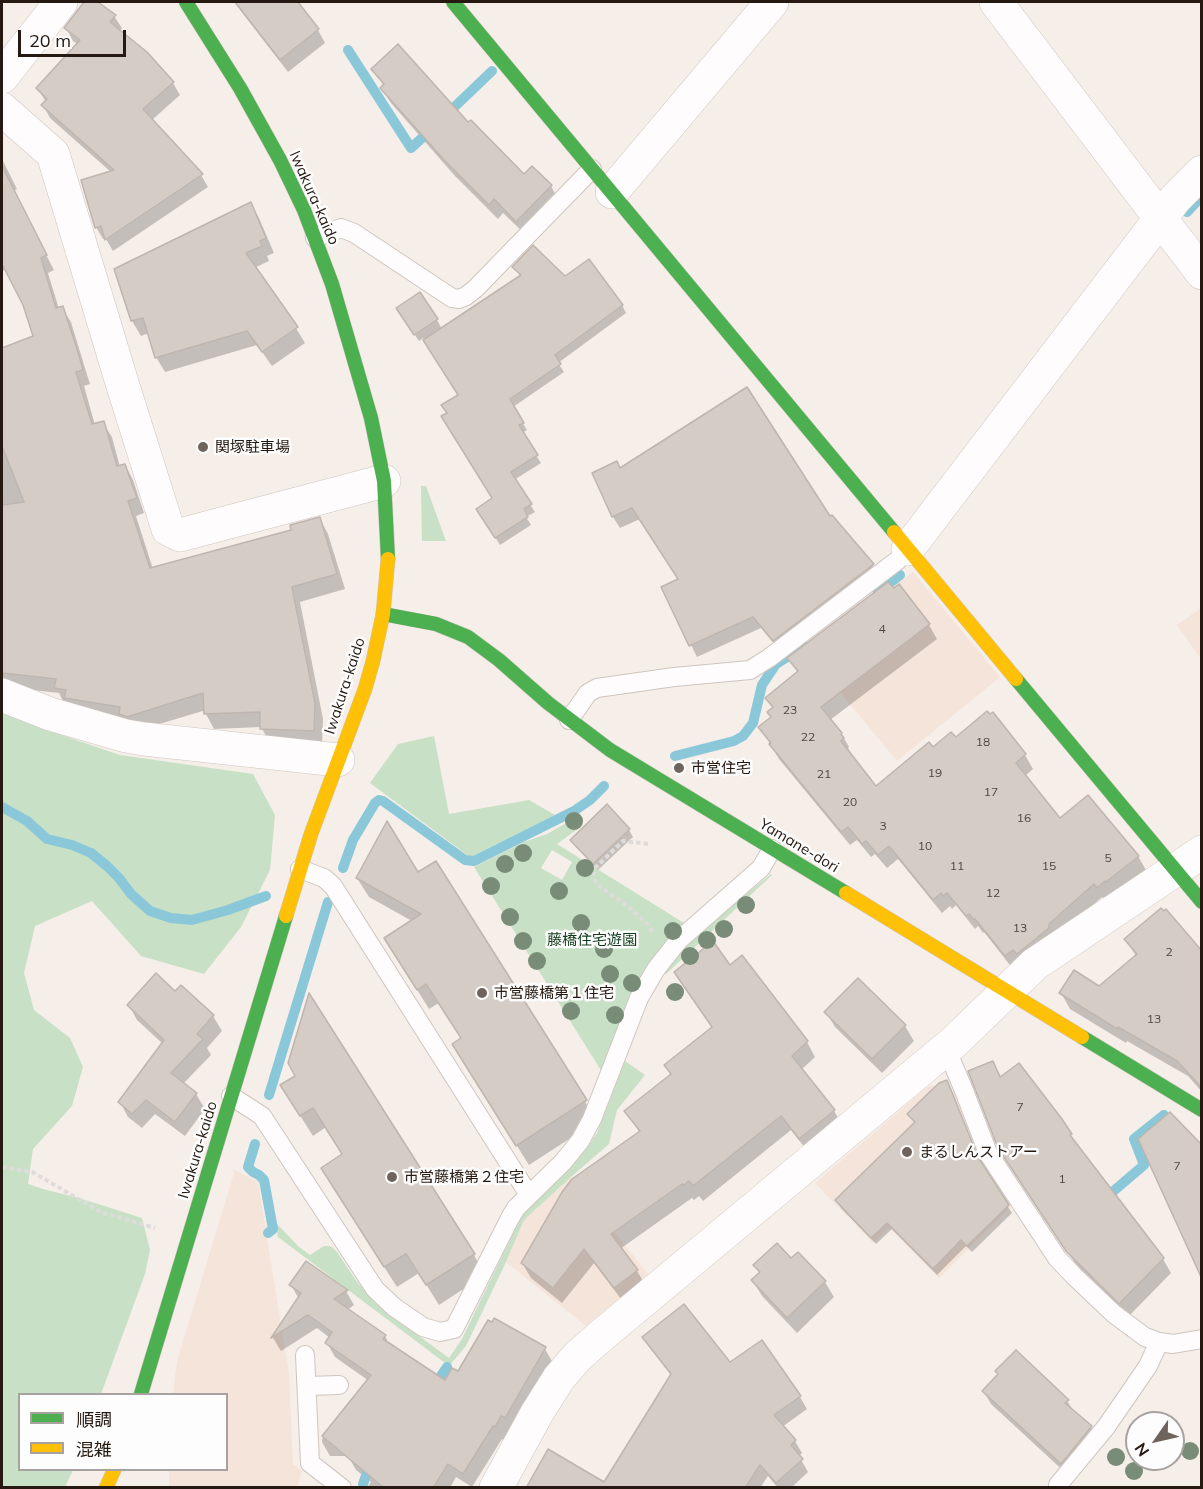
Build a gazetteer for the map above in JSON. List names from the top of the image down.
{
  "streets": {
    "street": ["Iwakura-kaido", "Yamane-dori"]
  },
  "crossings": [
    ["Iwakura-kaido", "Yamane-dori"]
  ],
  "parks": ["藤橋住宅遊園"],
  "places": [
    "関塚駐車場",
    "市営住宅",
    "市営藤橋第１住宅",
    "まるしんストアー",
    "市営藤橋第２住宅"
  ],
  "house_numbers": [
    "4",
    "23",
    "22",
    "18",
    "19",
    "21",
    "17",
    "20",
    "16",
    "3",
    "10",
    "5",
    "11",
    "15",
    "12",
    "13",
    "2",
    "13",
    "7",
    "7",
    "1"
  ],
  "legend": ["順調", "混雑"],
  "scale_bar": "20 m",
  "north": "bottom left"
}
